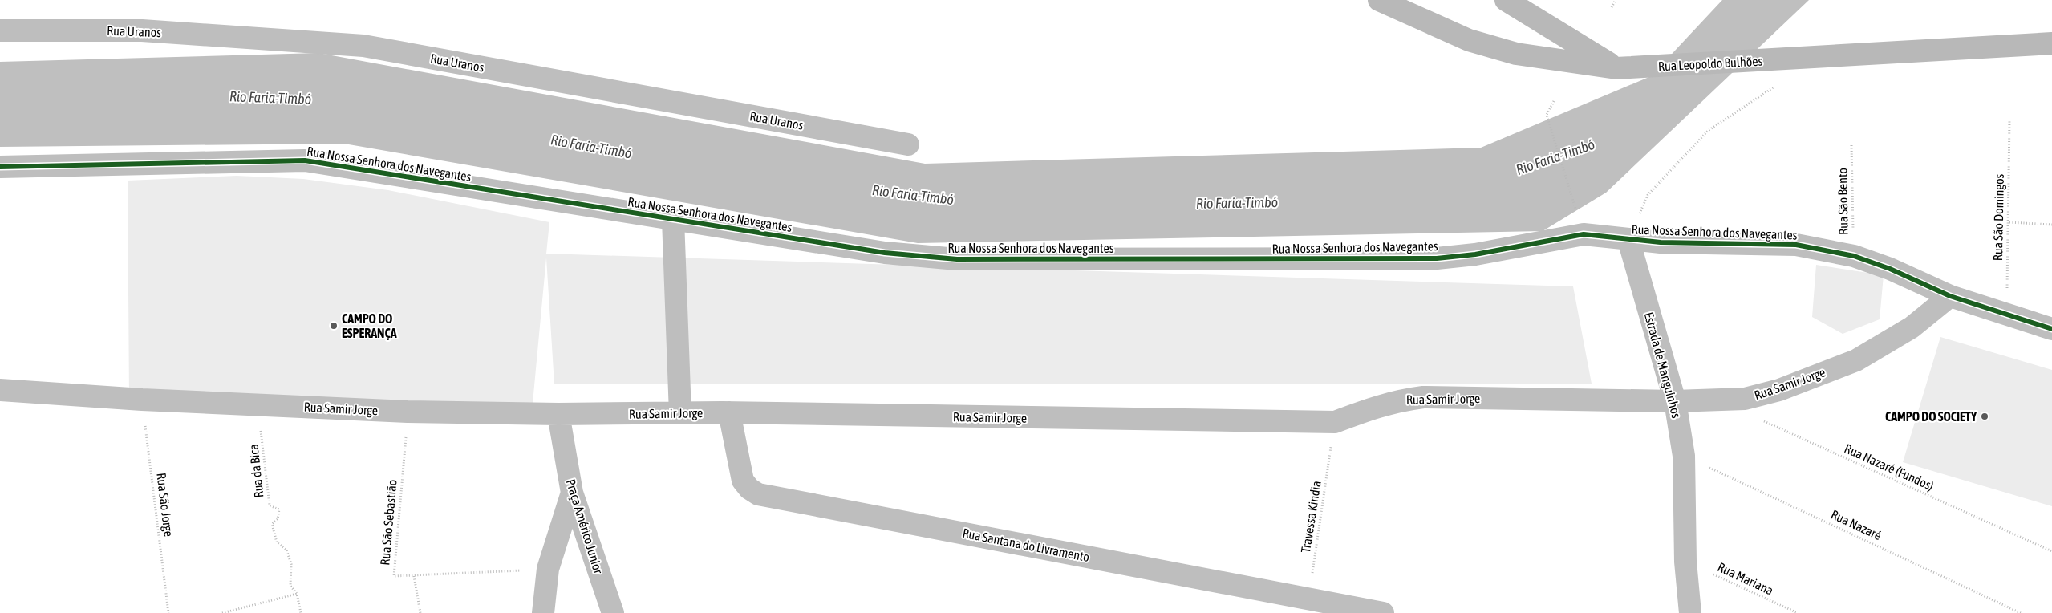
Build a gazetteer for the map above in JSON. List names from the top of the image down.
{
  "streets": {
    "main road": ["Rua Leopoldo Bulhões"],
    "street": [
      "Rua Uranos",
      "Rua Nossa Senhora dos Navegantes",
      "Estrada de Manguinhos",
      "Rua Samir Jorge",
      "Praça Américo Junior",
      "Rua Santana do Livramento"
    ],
    "path": [
      "Rua São Bento",
      "Rua São Domingos",
      "Rua Nazaré (Fundos)",
      "Rua da Bica",
      "Rua São Jorge",
      "Travessa Kindia",
      "Rua São Sebastião",
      "Rua Nazaré",
      "Rua Mariana"
    ]
  },
  "crossings": [
    ["Rua Nossa Senhora dos Navegantes", "Rua São Bento"],
    ["Rua Nossa Senhora dos Navegantes", "Rua São Domingos"],
    ["Rua Nossa Senhora dos Navegantes", "Estrada de Manguinhos"],
    ["Rua Nossa Senhora dos Navegantes", "Rua Samir Jorge"],
    ["Estrada de Manguinhos", "Rua Samir Jorge"],
    ["Estrada de Manguinhos", "Rua Nazaré"],
    ["Estrada de Manguinhos", "Rua Mariana"],
    ["Rua Samir Jorge", "Rua da Bica"],
    ["Rua Samir Jorge", "Rua São Jorge"],
    ["Rua Samir Jorge", "Travessa Kindia"],
    ["Rua Samir Jorge", "Rua São Sebastião"],
    ["Rua Samir Jorge", "Praça Américo Junior"],
    ["Rua Samir Jorge", "Rua Santana do Livramento"],
    ["Travessa Kindia", "Rua Santana do Livramento"]
  ],
  "water": ["Rio Faria-Timbó"],
  "places": ["CAMPO DO ESPERANÇA", "CAMPO DO SOCIETY"]
}
